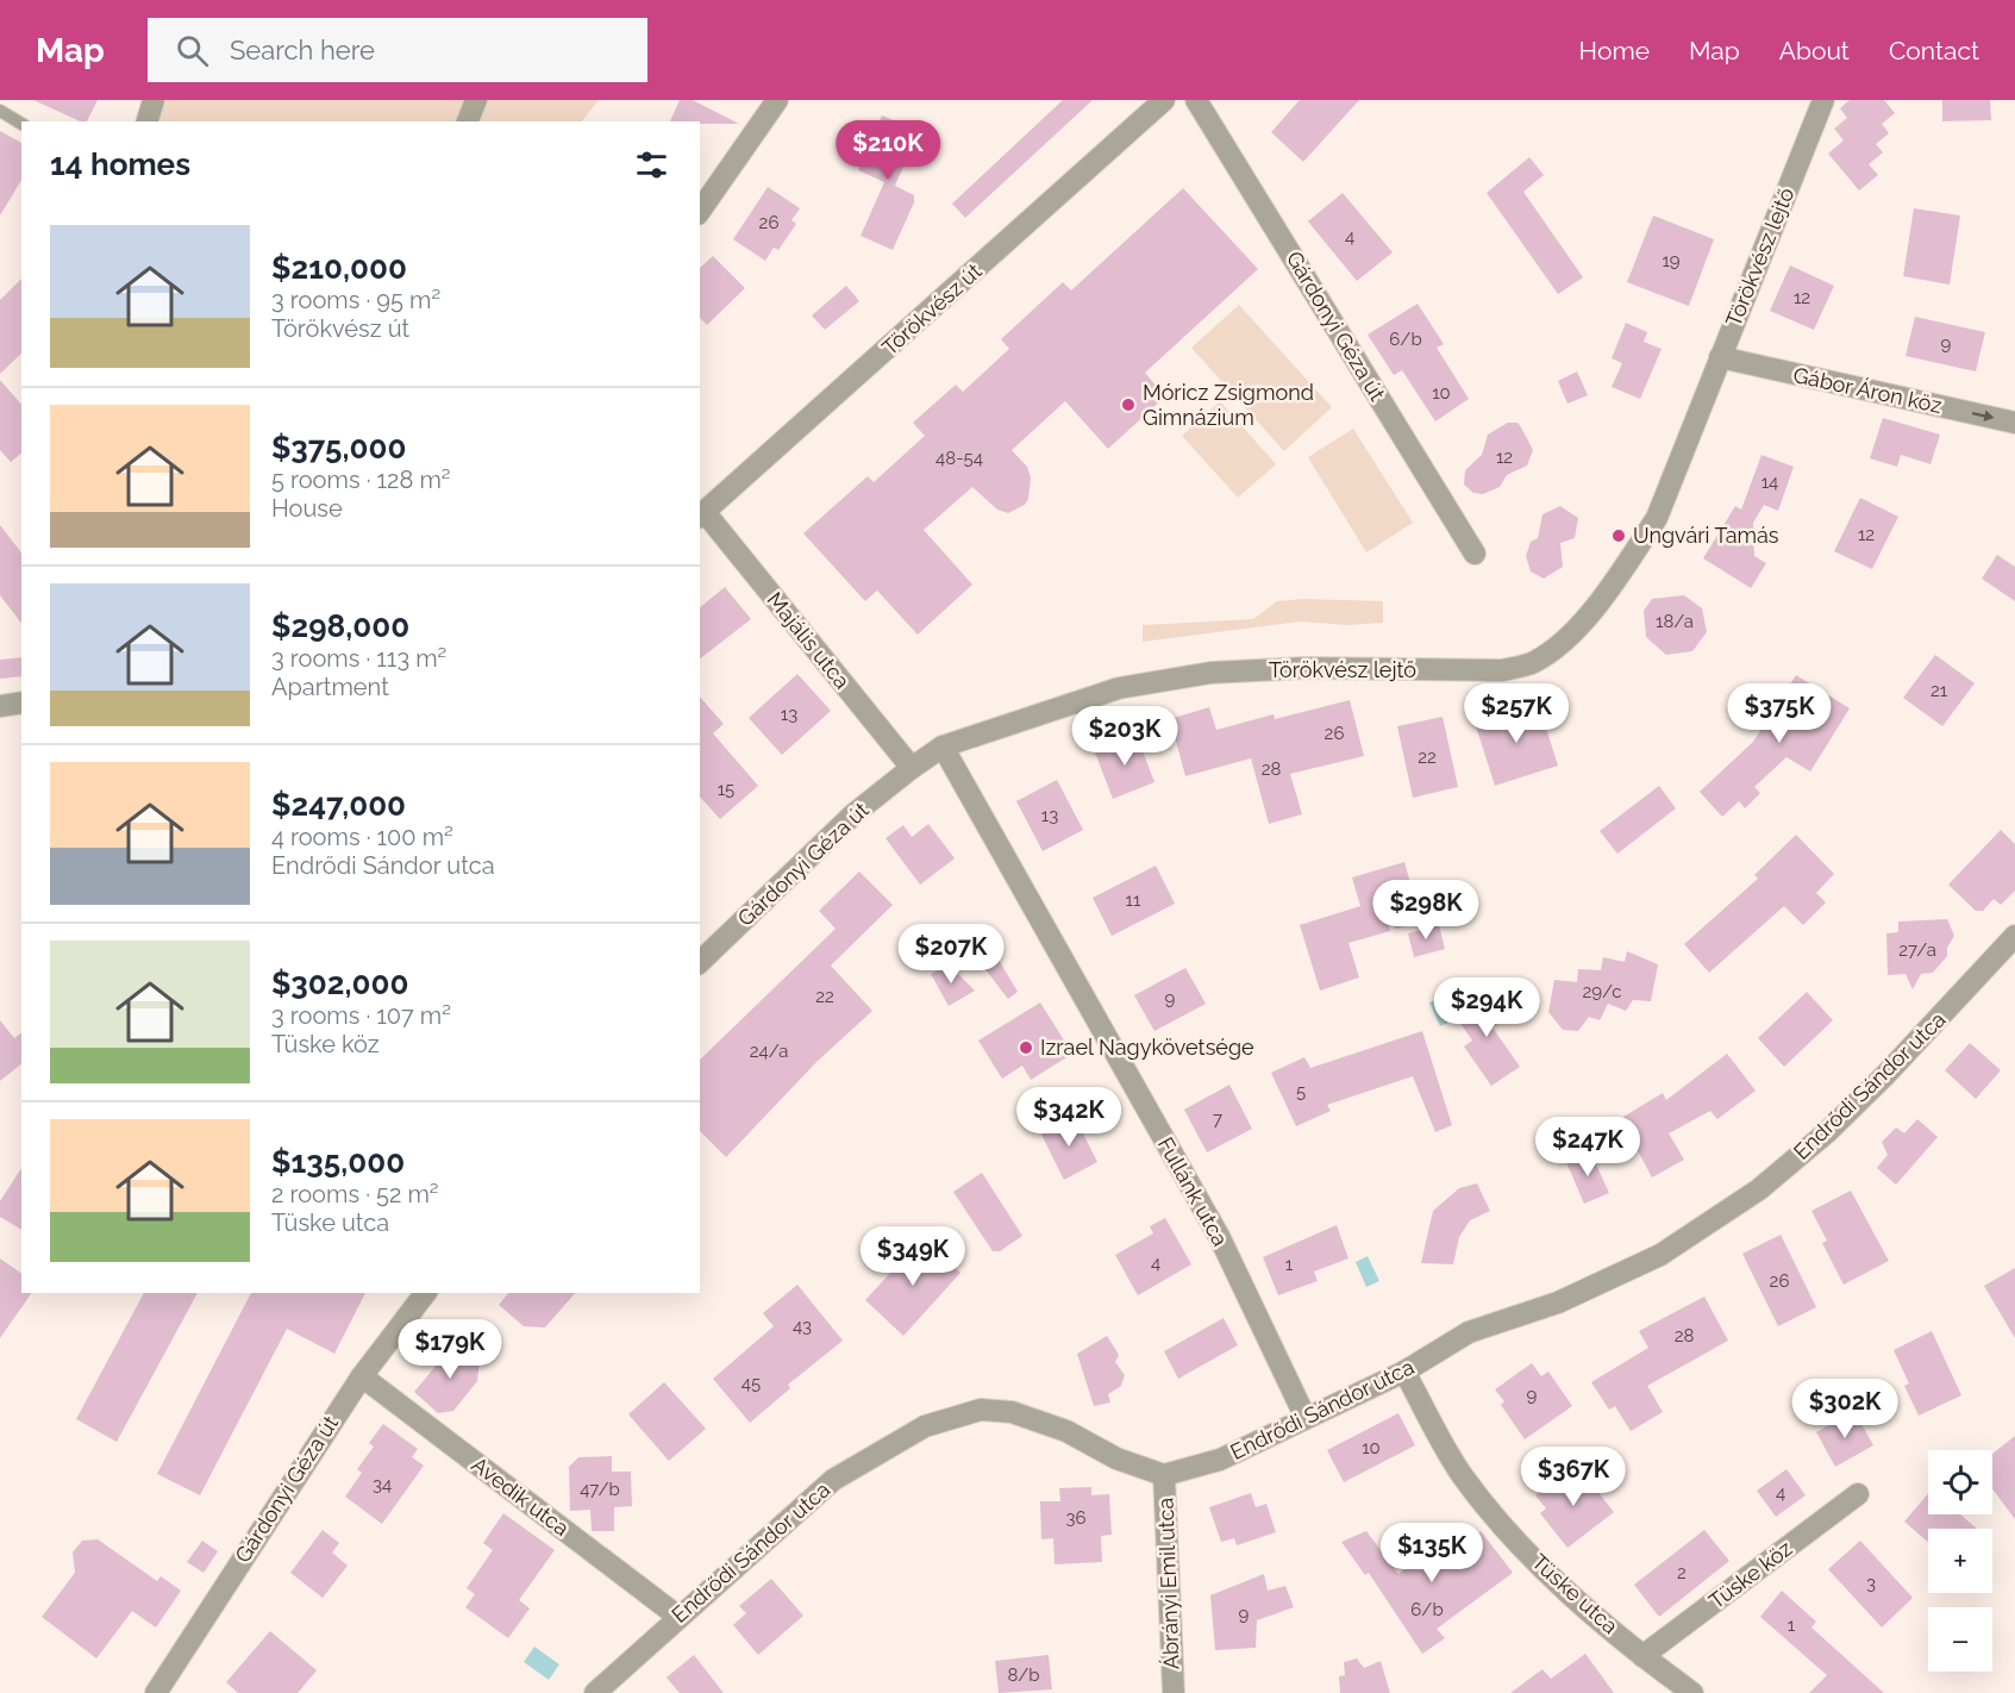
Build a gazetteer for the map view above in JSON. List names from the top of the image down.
{
  "streets": {
    "street": [
      "Törökvész lejtő",
      "Törökvész út",
      "Gárdonyi Géza út",
      "Gábor Áron köz",
      "Majális utca",
      "Endrődi Sándor utca",
      "Fullánk utca",
      "Avedik utca",
      "Tüske köz",
      "Ábrányi Emil utca",
      "Tüske utca"
    ]
  },
  "crossings": [
    ["Törökvész lejtő", "Gárdonyi Géza út"],
    ["Törökvész lejtő", "Gábor Áron köz"],
    ["Törökvész lejtő", "Majális utca"],
    ["Törökvész lejtő", "Fullánk utca"],
    ["Törökvész út", "Majális utca"],
    ["Gárdonyi Géza út", "Majális utca"],
    ["Gárdonyi Géza út", "Avedik utca"],
    ["Endrődi Sándor utca", "Fullánk utca"],
    ["Endrődi Sándor utca", "Avedik utca"],
    ["Endrődi Sándor utca", "Ábrányi Emil utca"],
    ["Endrődi Sándor utca", "Tüske utca"],
    ["Tüske köz", "Tüske utca"]
  ],
  "one_way": ["Gábor Áron köz"],
  "places": ["Móricz Zsigmond Gimnázium", "Ungvári Tamás", "Izrael Nagykövetsége"],
  "house_numbers": [
    "26",
    "4",
    "19",
    "12",
    "6/b",
    "9",
    "10",
    "12",
    "48-54",
    "14",
    "12",
    "18/a",
    "21",
    "13",
    "26",
    "22",
    "28",
    "15",
    "13",
    "11",
    "27/a",
    "29/c",
    "22",
    "9",
    "24/a",
    "5",
    "7",
    "4",
    "1",
    "26",
    "43",
    "28",
    "45",
    "9",
    "10",
    "34",
    "47/b",
    "4",
    "36",
    "2",
    "3",
    "6/b",
    "9",
    "1",
    "8/b"
  ],
  "page": {
    "header": "Map",
    "search": "Search here",
    "nav": [
      "Home",
      "Map",
      "About",
      "Contact"
    ],
    "price": [
      "$210K",
      "$257K",
      "$375K",
      "$203K",
      "$298K",
      "$207K",
      "$294K",
      "$342K",
      "$247K",
      "$349K",
      "$179K",
      "$302K",
      "$367K",
      "$135K"
    ],
    "heading": "14 homes",
    "list": [
      {
        "name": "$210,000",
        "note": "3 rooms · 95 m² · Törökvész út"
      },
      {
        "name": "$375,000",
        "note": "5 rooms · 128 m² · House"
      },
      {
        "name": "$298,000",
        "note": "3 rooms · 113 m² · Apartment"
      },
      {
        "name": "$247,000",
        "note": "4 rooms · 100 m² · Endrődi Sándor utca"
      },
      {
        "name": "$302,000",
        "note": "3 rooms · 107 m² · Tüske köz"
      },
      {
        "name": "$135,000",
        "note": "2 rooms · 52 m² · Tüske utca"
      }
    ],
    "map_buttons": ["+", "−"]
  }
}
